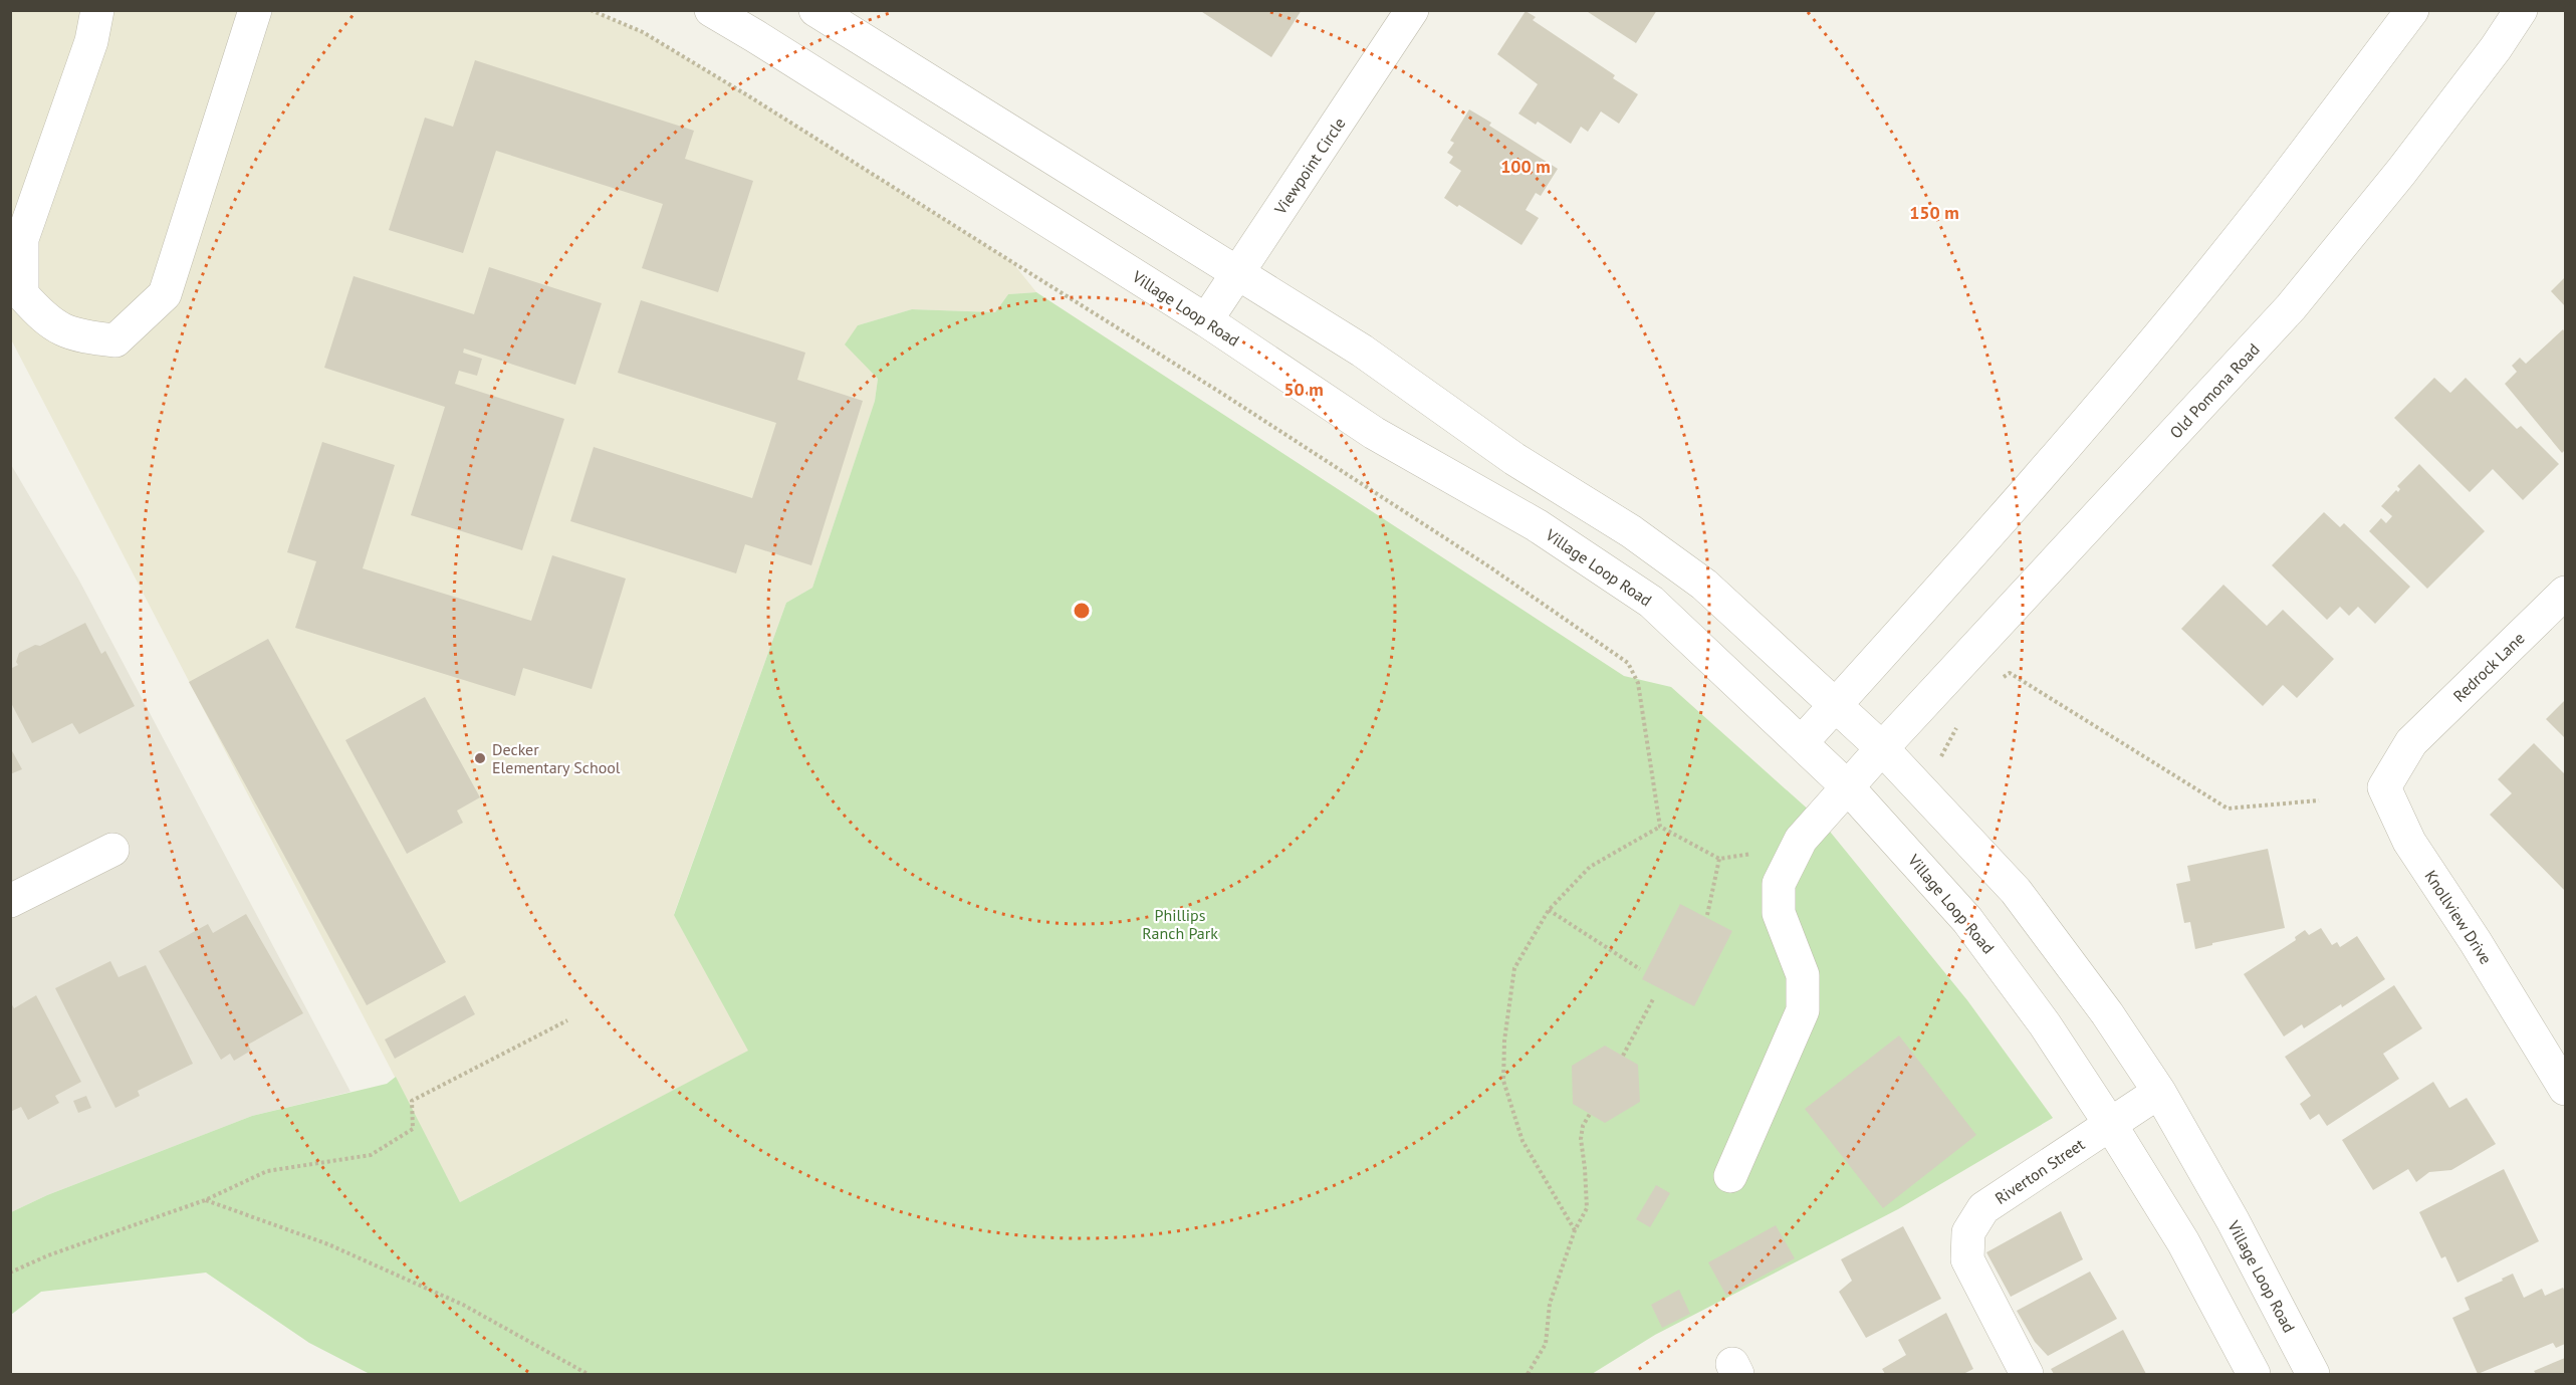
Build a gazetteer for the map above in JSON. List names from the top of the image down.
{
  "streets": {
    "street": [
      "Viewpoint Circle",
      "Village Loop Road",
      "Old Pomona Road",
      "Redrock Lane",
      "Knollview Drive",
      "Riverton Street"
    ]
  },
  "crossings": [
    ["Viewpoint Circle", "Village Loop Road"],
    ["Village Loop Road", "Old Pomona Road"],
    ["Village Loop Road", "Riverton Street"],
    ["Redrock Lane", "Knollview Drive"]
  ],
  "parks": ["Phillips Ranch Park"],
  "places": ["Decker Elementary School"],
  "rings": ["100 m", "150 m", "50 m"]
}
